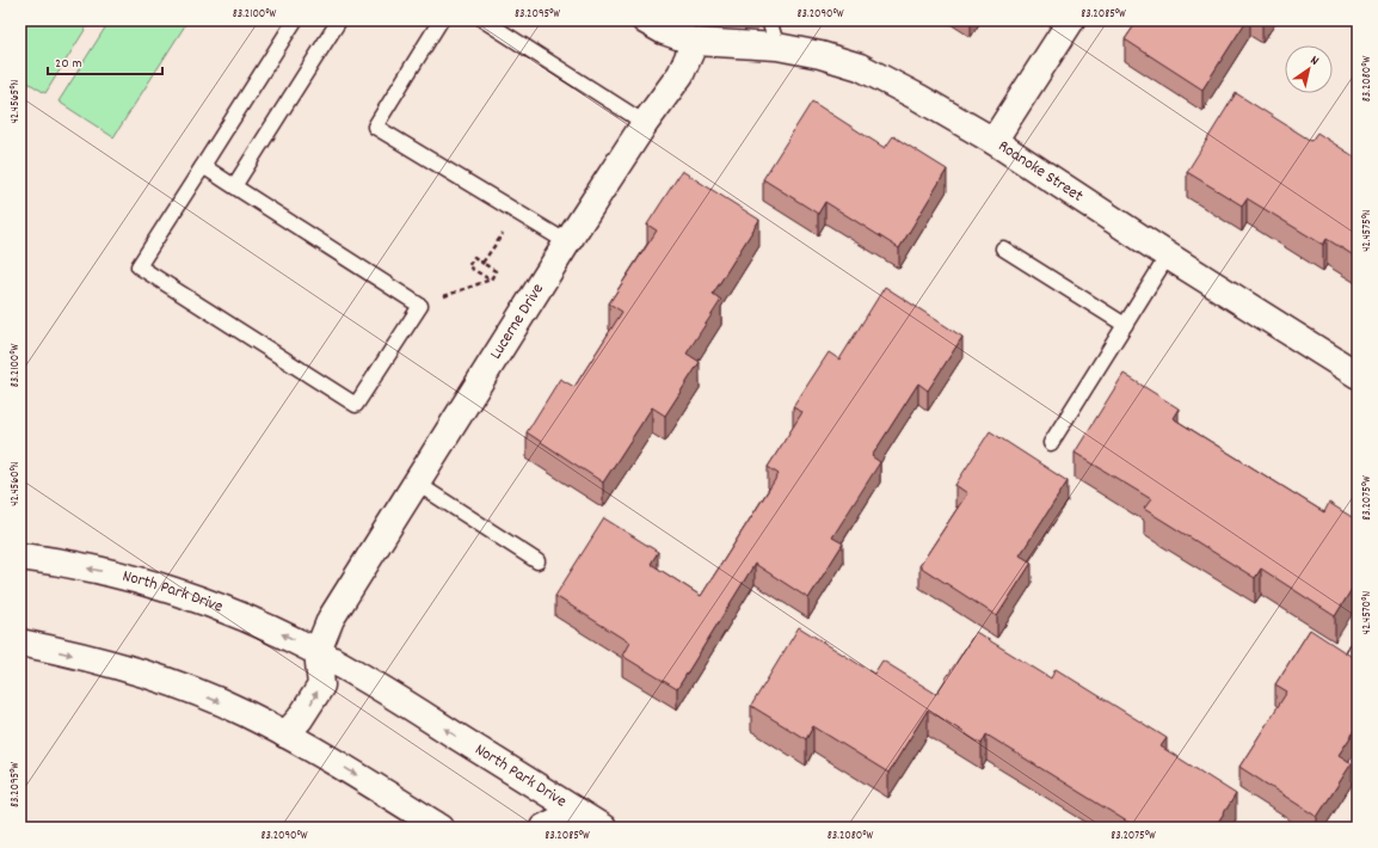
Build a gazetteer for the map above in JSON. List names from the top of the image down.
{
  "streets": {
    "street": ["Roanoke Street", "Lucerne Drive", "North Park Drive"]
  },
  "crossings": [
    ["Roanoke Street", "Lucerne Drive"],
    ["Lucerne Drive", "North Park Drive"]
  ],
  "scale_bar": "20 m",
  "north": "top right",
  "coordinates": [
    "83.2100°W",
    "83.2095°W",
    "83.2090°W",
    "83.2085°W",
    "83.2080°W",
    "42.4565°N",
    "42.4575°N",
    "42.4560°N",
    "83.2075°W",
    "42.4570°N"
  ]
}
